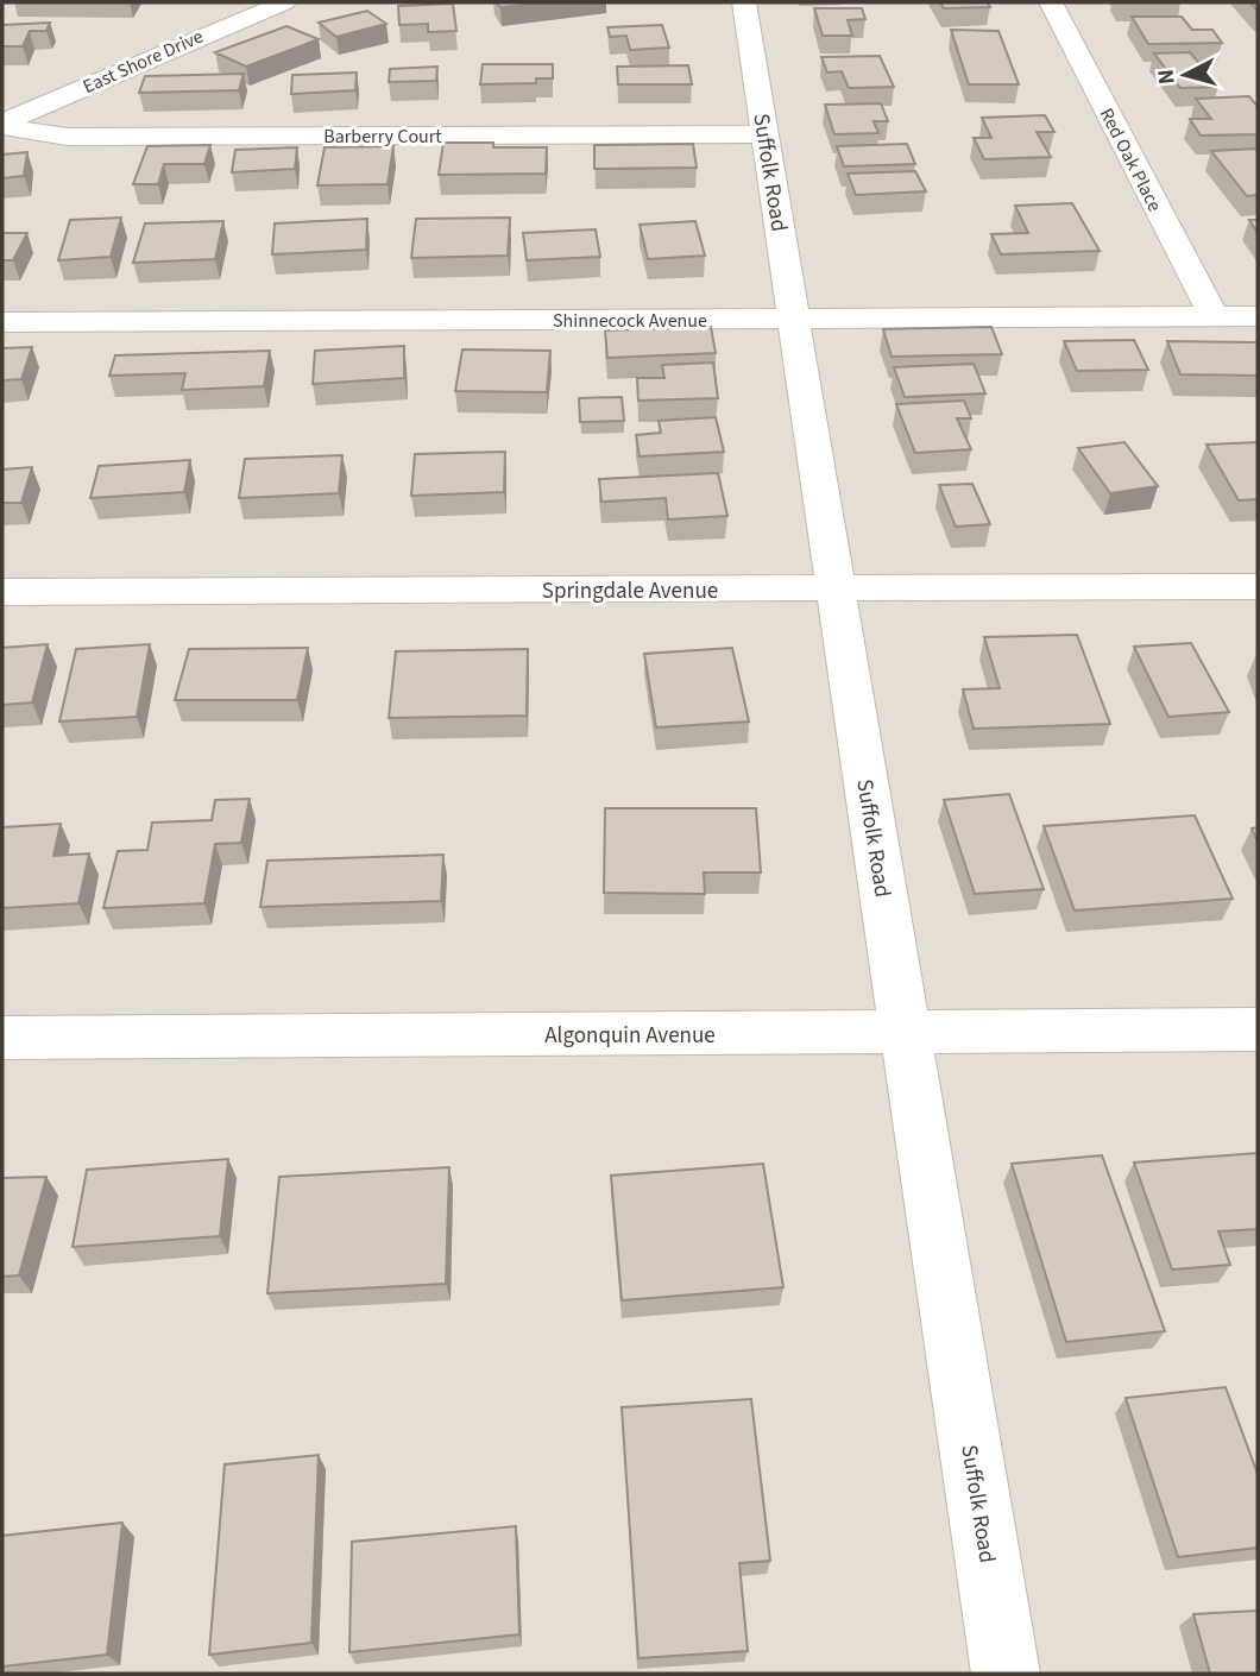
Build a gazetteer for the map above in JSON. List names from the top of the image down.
{
  "streets": {
    "street": [
      "East Shore Drive",
      "Barberry Court",
      "Red Oak Place",
      "Suffolk Road",
      "Shinnecock Avenue",
      "Springdale Avenue",
      "Algonquin Avenue"
    ]
  },
  "crossings": [
    ["East Shore Drive", "Barberry Court"],
    ["Barberry Court", "Suffolk Road"],
    ["Red Oak Place", "Shinnecock Avenue"],
    ["Suffolk Road", "Shinnecock Avenue"],
    ["Suffolk Road", "Springdale Avenue"],
    ["Suffolk Road", "Algonquin Avenue"]
  ],
  "north": "left"
}
